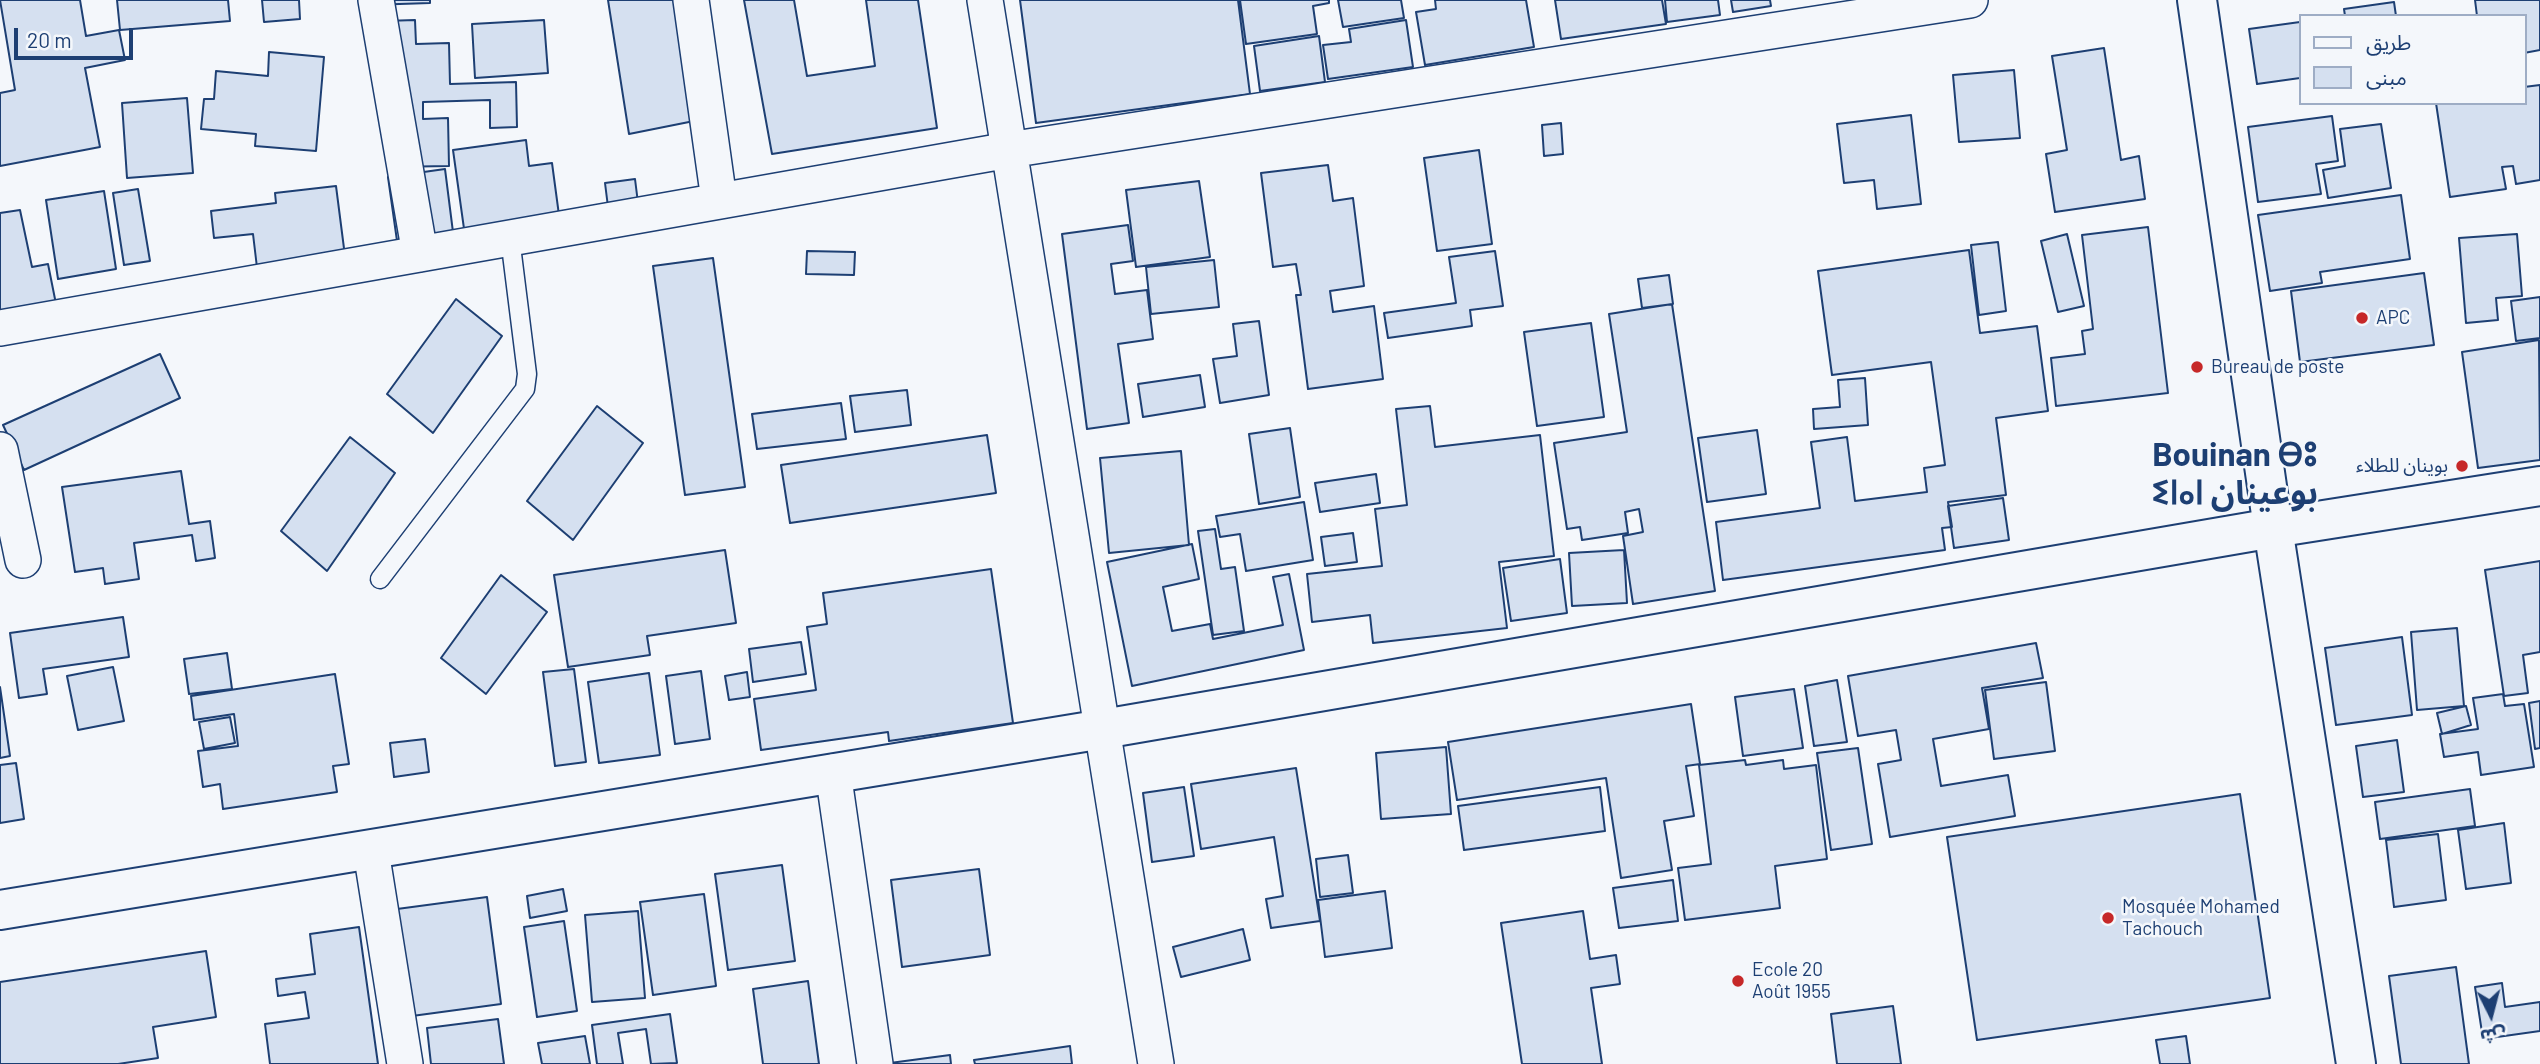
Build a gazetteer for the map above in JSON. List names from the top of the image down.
{
  "districts": ["Bouinan ⴱⵓ ⵉⵏⴰⵏ بوعينان"],
  "places": [
    "APC",
    "Bureau de poste",
    "بوينان للطلاء",
    "Mosquée Mohamed Tachouch",
    "Ecole 20 Août 1955"
  ],
  "legend": ["طريق", "مبنى"],
  "scale_bar": "20 m",
  "north": "bottom"
}
